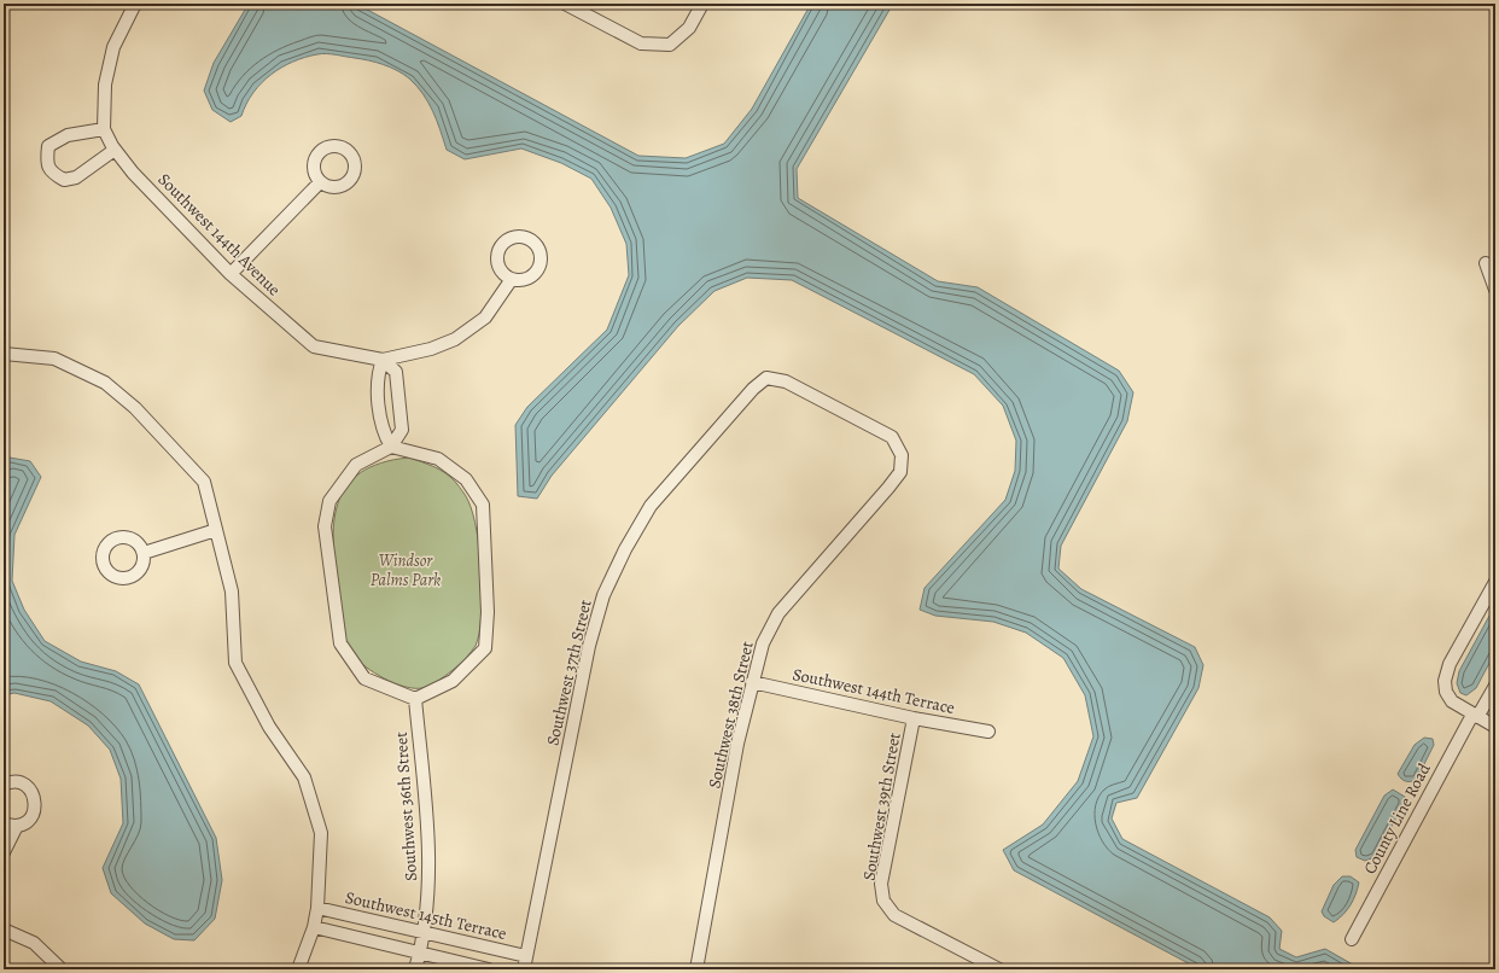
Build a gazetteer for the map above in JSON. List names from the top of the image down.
{
  "streets": {
    "street": [
      "Southwest 144th Avenue",
      "Southwest 37th Street",
      "Southwest 144th Terrace",
      "Southwest 38th Street",
      "Southwest 36th Street",
      "Southwest 39th Street",
      "County Line Road",
      "Southwest 145th Terrace"
    ]
  },
  "crossings": [
    ["Southwest 37th Street", "Southwest 38th Street"],
    ["Southwest 37th Street", "Southwest 145th Terrace"],
    ["Southwest 144th Terrace", "Southwest 38th Street"],
    ["Southwest 144th Terrace", "Southwest 39th Street"],
    ["Southwest 36th Street", "Southwest 145th Terrace"]
  ],
  "parks": ["Windsor Palms Park"]
}
